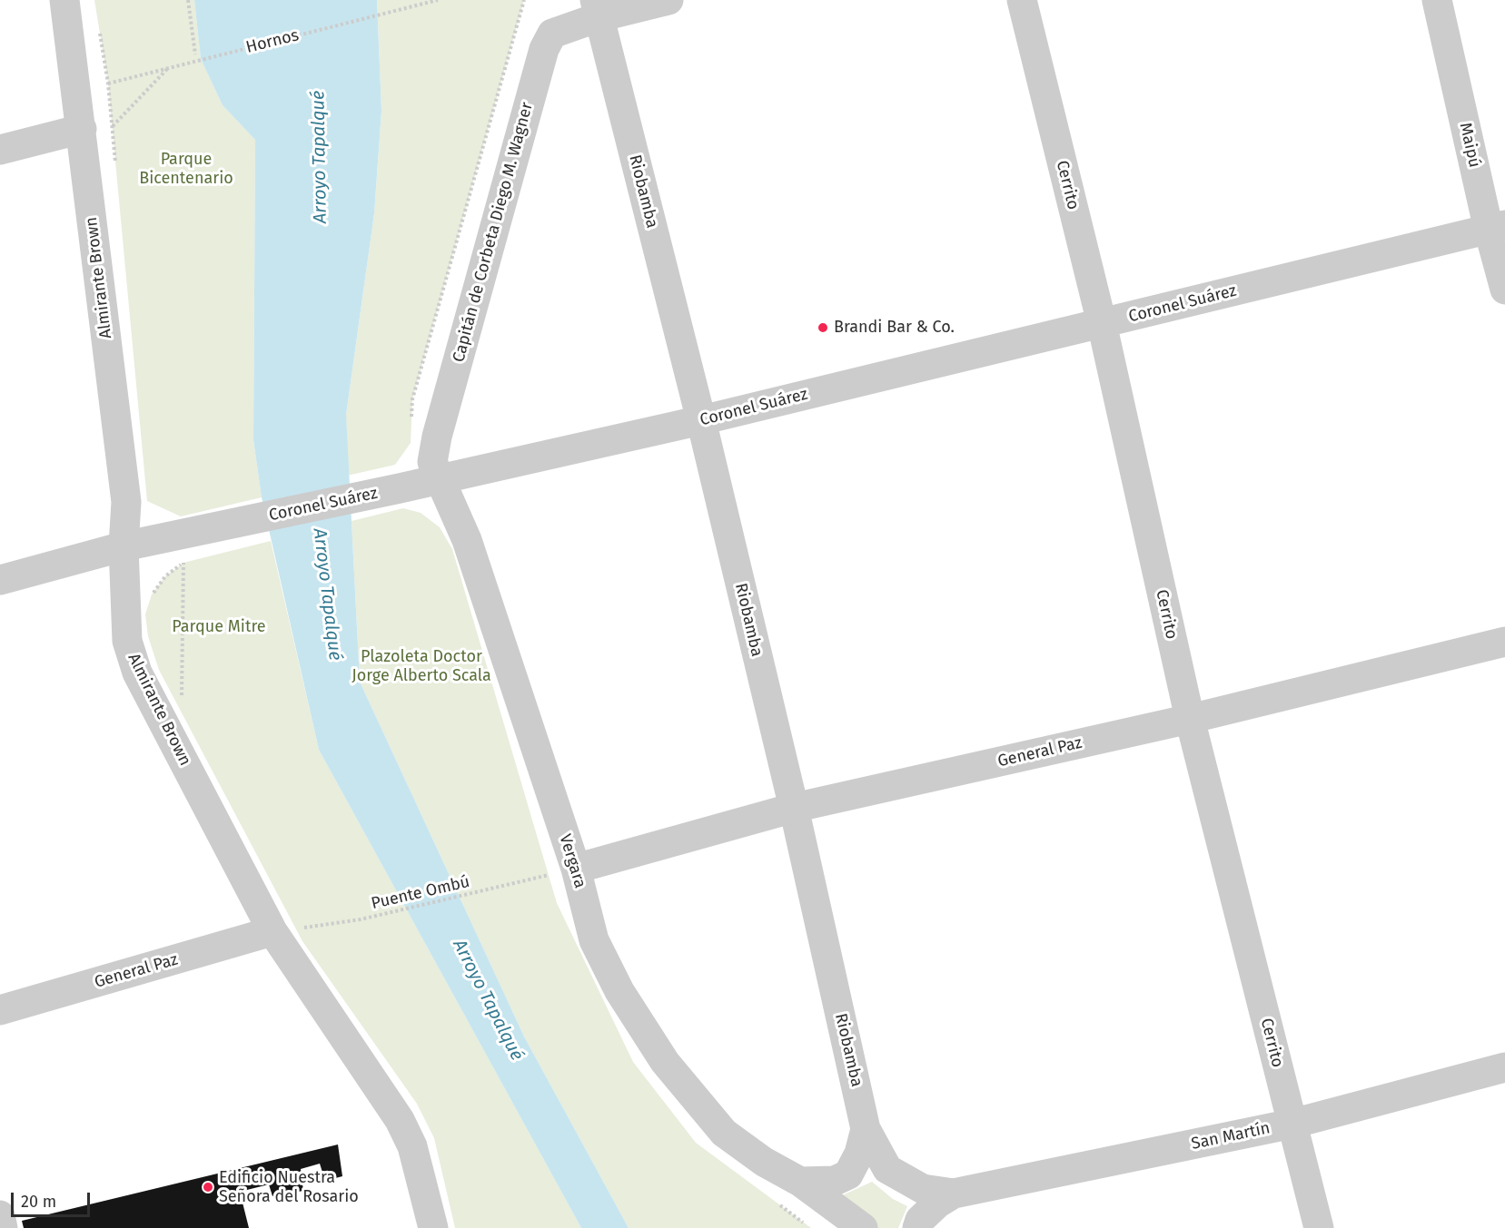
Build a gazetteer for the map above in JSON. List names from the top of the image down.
{
  "streets": {
    "street": [
      "Maipú",
      "Cerrito",
      "Riobamba",
      "Capitán de Corbeta Diego M. Wagner",
      "Almirante Brown",
      "Coronel Suárez",
      "General Paz",
      "Vergara",
      "San Martín"
    ],
    "path": ["Hornos", "Puente Ombú"]
  },
  "crossings": [
    ["Maipú", "Coronel Suárez"],
    ["Cerrito", "Coronel Suárez"],
    ["Cerrito", "General Paz"],
    ["Cerrito", "San Martín"],
    ["Riobamba", "Capitán de Corbeta Diego M. Wagner"],
    ["Riobamba", "Coronel Suárez"],
    ["Riobamba", "General Paz"],
    ["Riobamba", "San Martín"],
    ["Capitán de Corbeta Diego M. Wagner", "Coronel Suárez"],
    ["Capitán de Corbeta Diego M. Wagner", "Vergara"],
    ["Almirante Brown", "Coronel Suárez"],
    ["Almirante Brown", "General Paz"],
    ["Almirante Brown", "Puente Ombú"],
    ["Coronel Suárez", "Vergara"],
    ["General Paz", "Vergara"],
    ["General Paz", "Puente Ombú"],
    ["Vergara", "Puente Ombú"]
  ],
  "water": ["Arroyo Tapalqué"],
  "parks": ["Parque Bicentenario", "Parque Mitre", "Plazoleta Doctor Jorge Alberto Scala"],
  "places": ["Brandi Bar & Co.", "Edificio Nuestra Señora del Rosario"],
  "scale_bar": "20 m"
}
